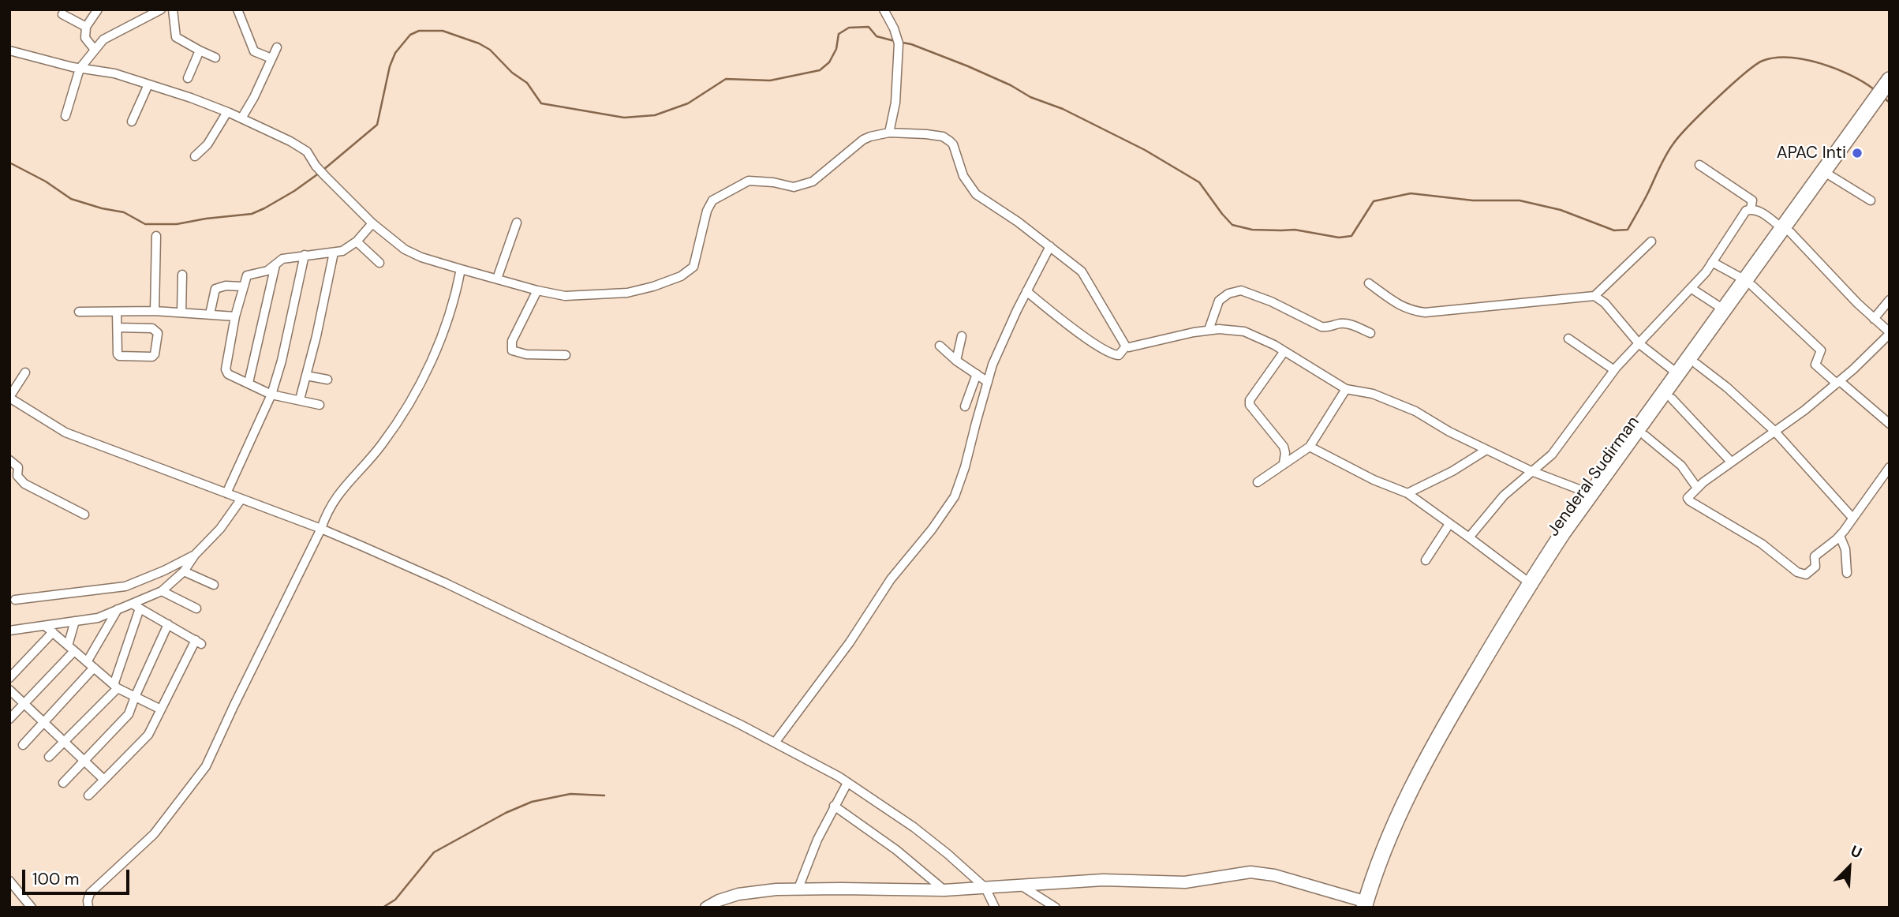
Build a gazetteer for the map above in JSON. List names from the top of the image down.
{
  "streets": {
    "highway": ["Jenderal Sudirman"]
  },
  "places": ["APAC Inti"],
  "scale_bar": "100 m",
  "north": "top right"
}
